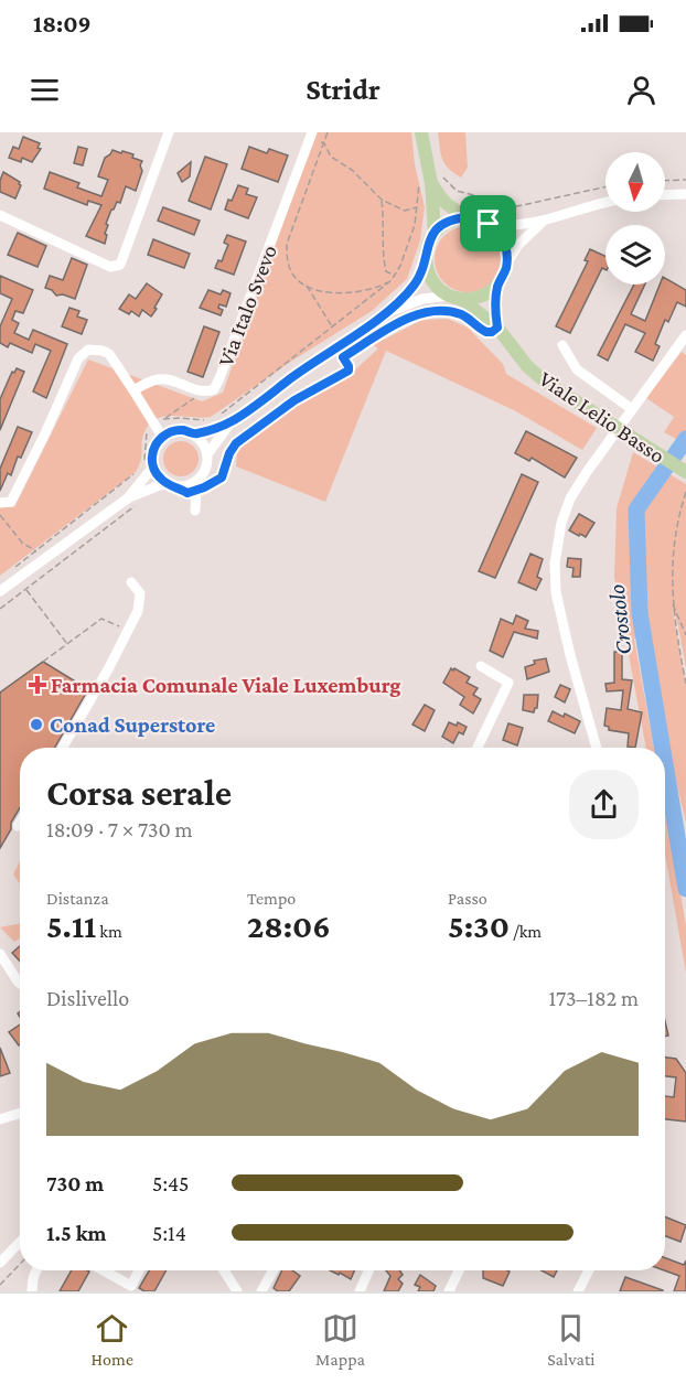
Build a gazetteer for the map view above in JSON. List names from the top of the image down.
{
  "streets": {
    "main road": ["Viale Lelio Basso"],
    "street": ["Via Italo Svevo"]
  },
  "water": ["Crostolo"],
  "places": {
    "health": ["Farmacia Comunale Viale Luxemburg"],
    "other": ["Conad Superstore"]
  },
  "north": "bottom",
  "page": {
    "status": "18:09",
    "header": "Stridr",
    "heading": ["Corsa serale", "18:09 · 7 × 730 m"],
    "stats": [
      ["Distanza", "5.11 km"],
      ["Tempo", "28:06"],
      ["Passo", "5:30 /km"]
    ],
    "chart": ["Dislivello", "173–182 m"],
    "list": [
      {
        "name": "730 m",
        "note": "5:45"
      },
      {
        "name": "1.5 km",
        "note": "5:14"
      }
    ],
    "tabs": ["Home", "Mappa", "Salvati"]
  }
}
